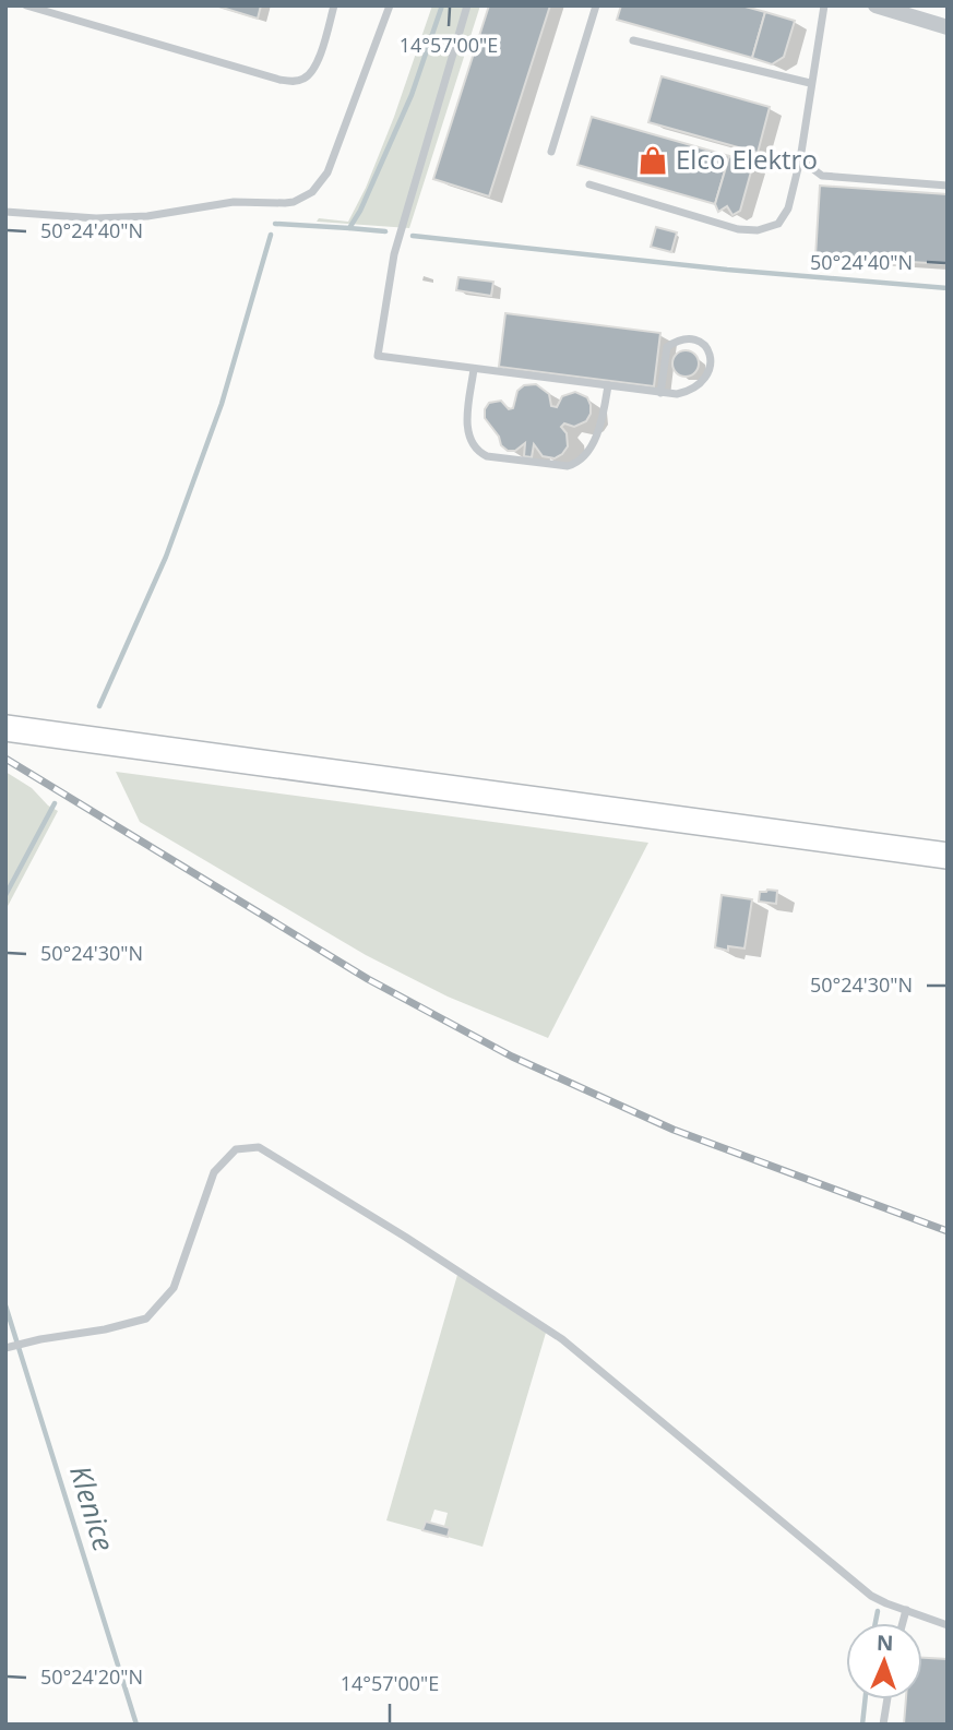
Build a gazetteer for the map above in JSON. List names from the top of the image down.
{
  "water": ["Klenice"],
  "places": {
    "shop": ["Elco Elektro"]
  },
  "north": "top",
  "coordinates": [
    "14°57'00\"E",
    "50°24'40\"N",
    "50°24'30\"N",
    "50°24'20\"N"
  ]
}
